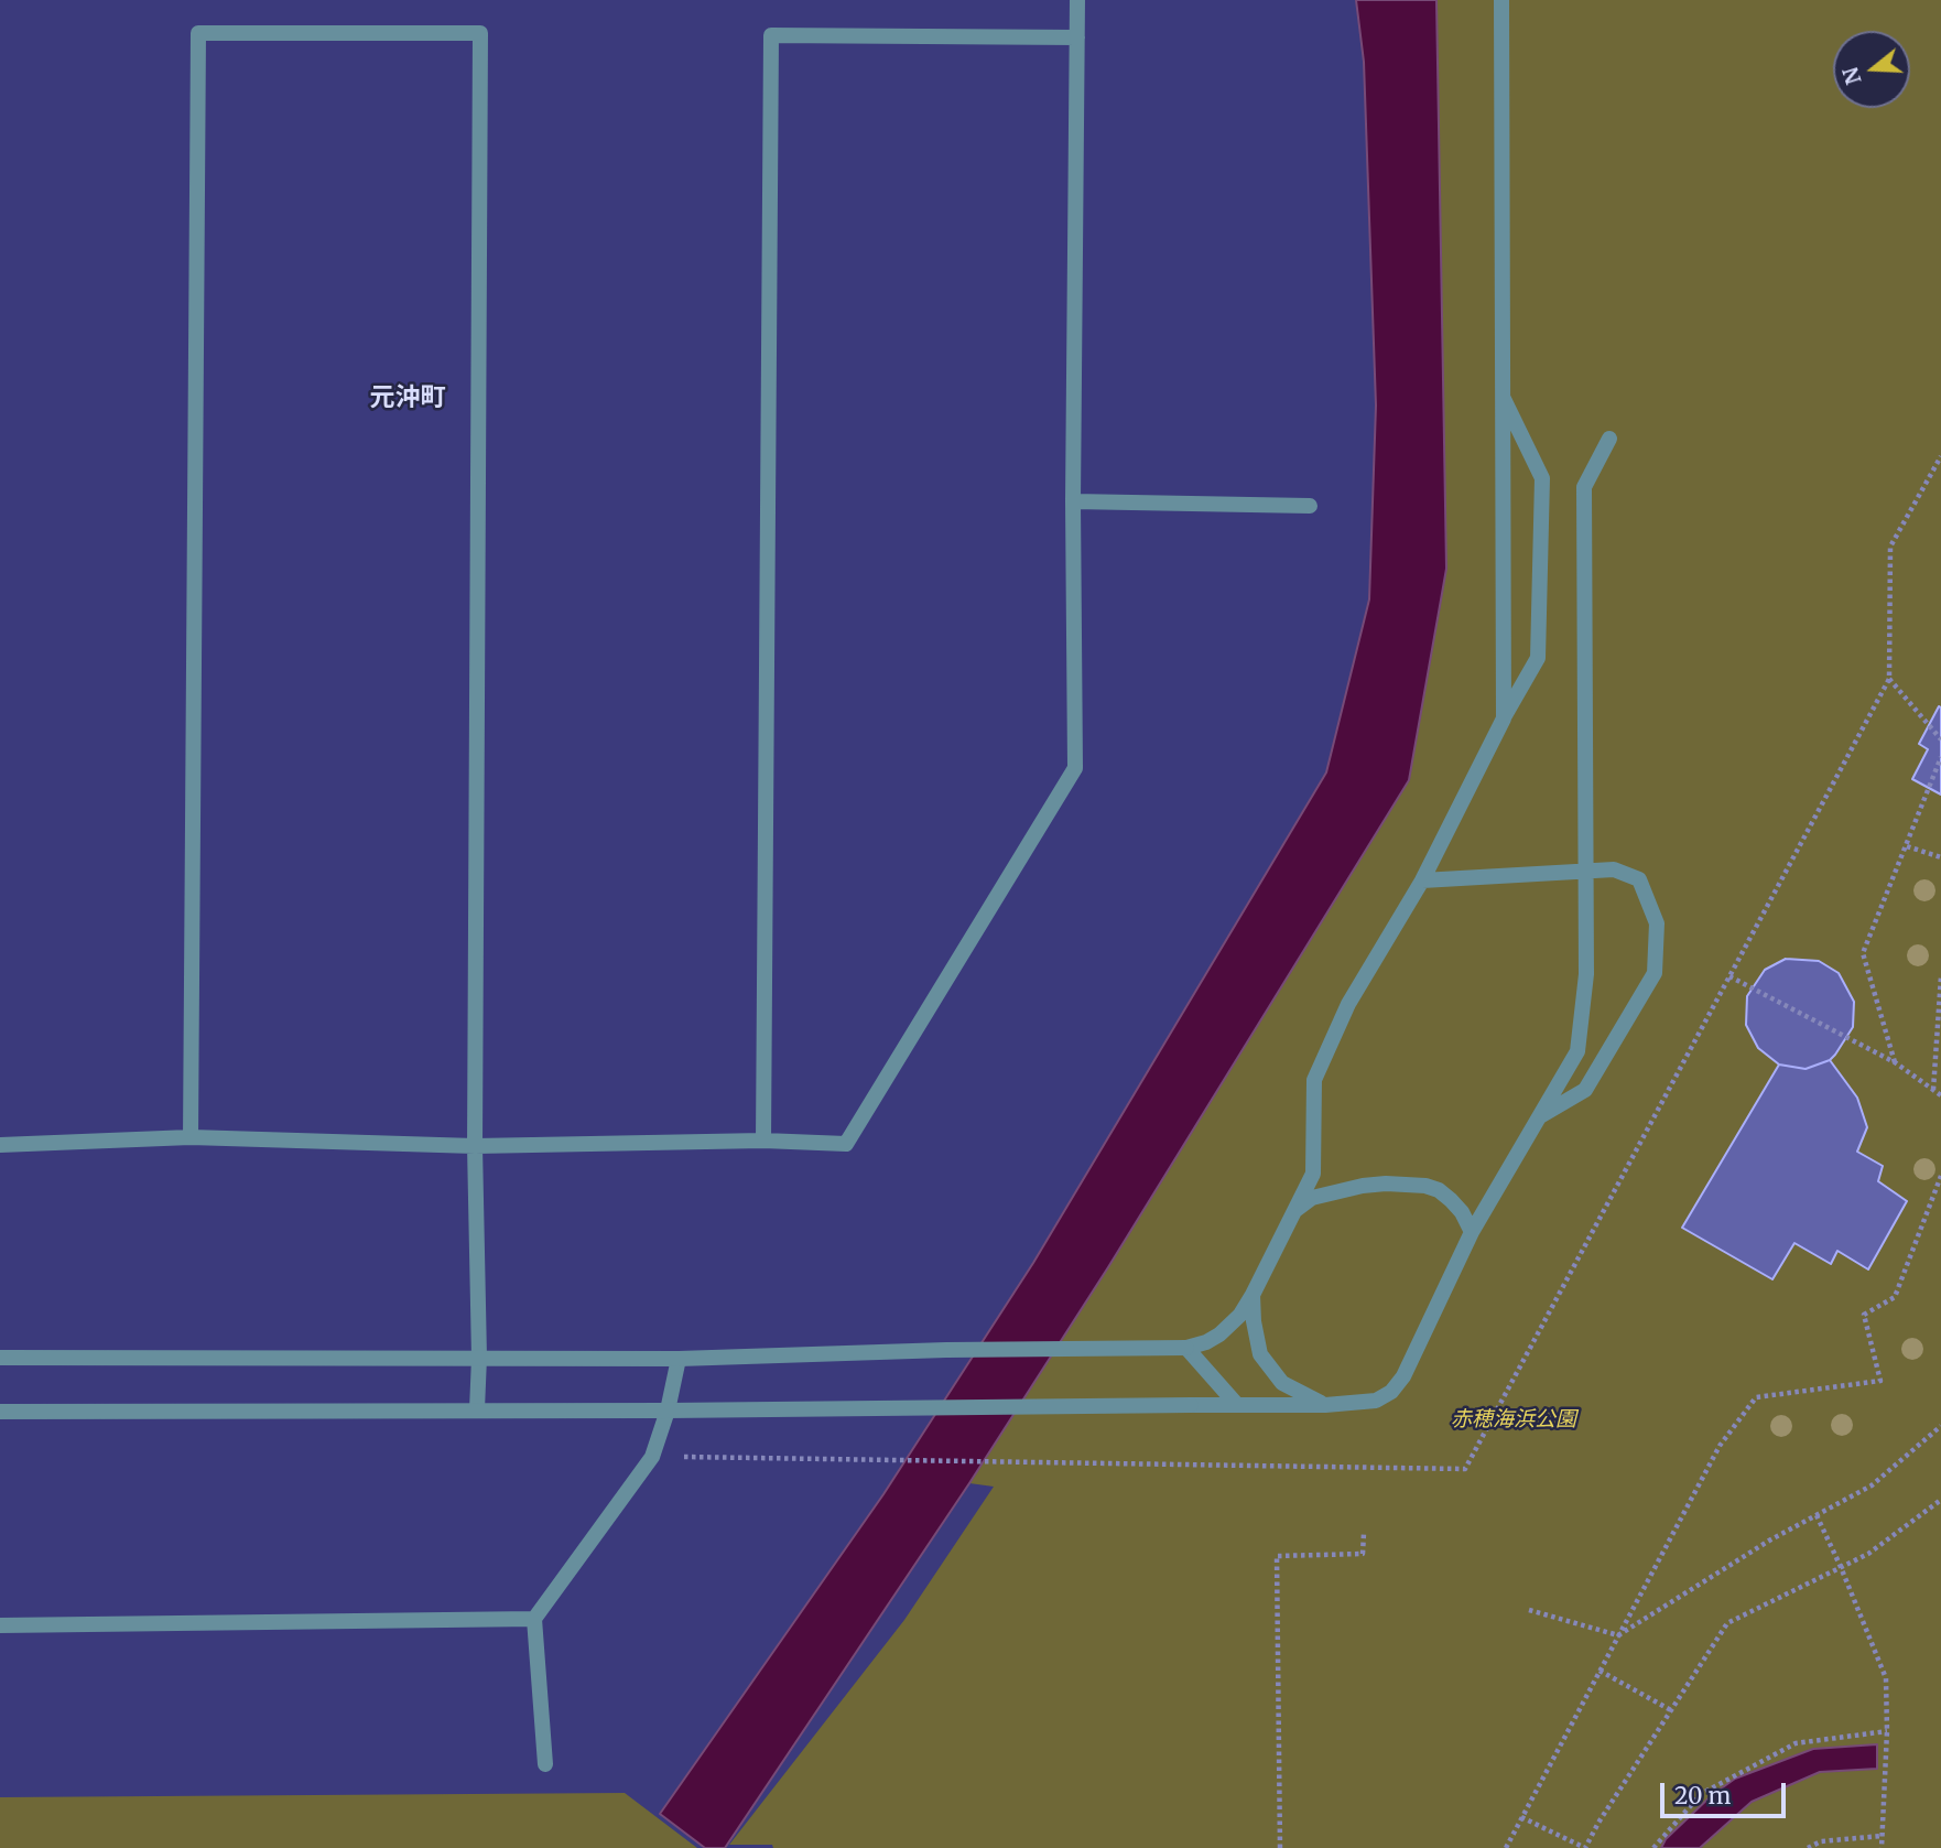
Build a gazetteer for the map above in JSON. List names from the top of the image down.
{
  "districts": ["元沖町"],
  "parks": ["赤穂海浜公園"],
  "scale_bar": "20 m",
  "north": "left"
}
